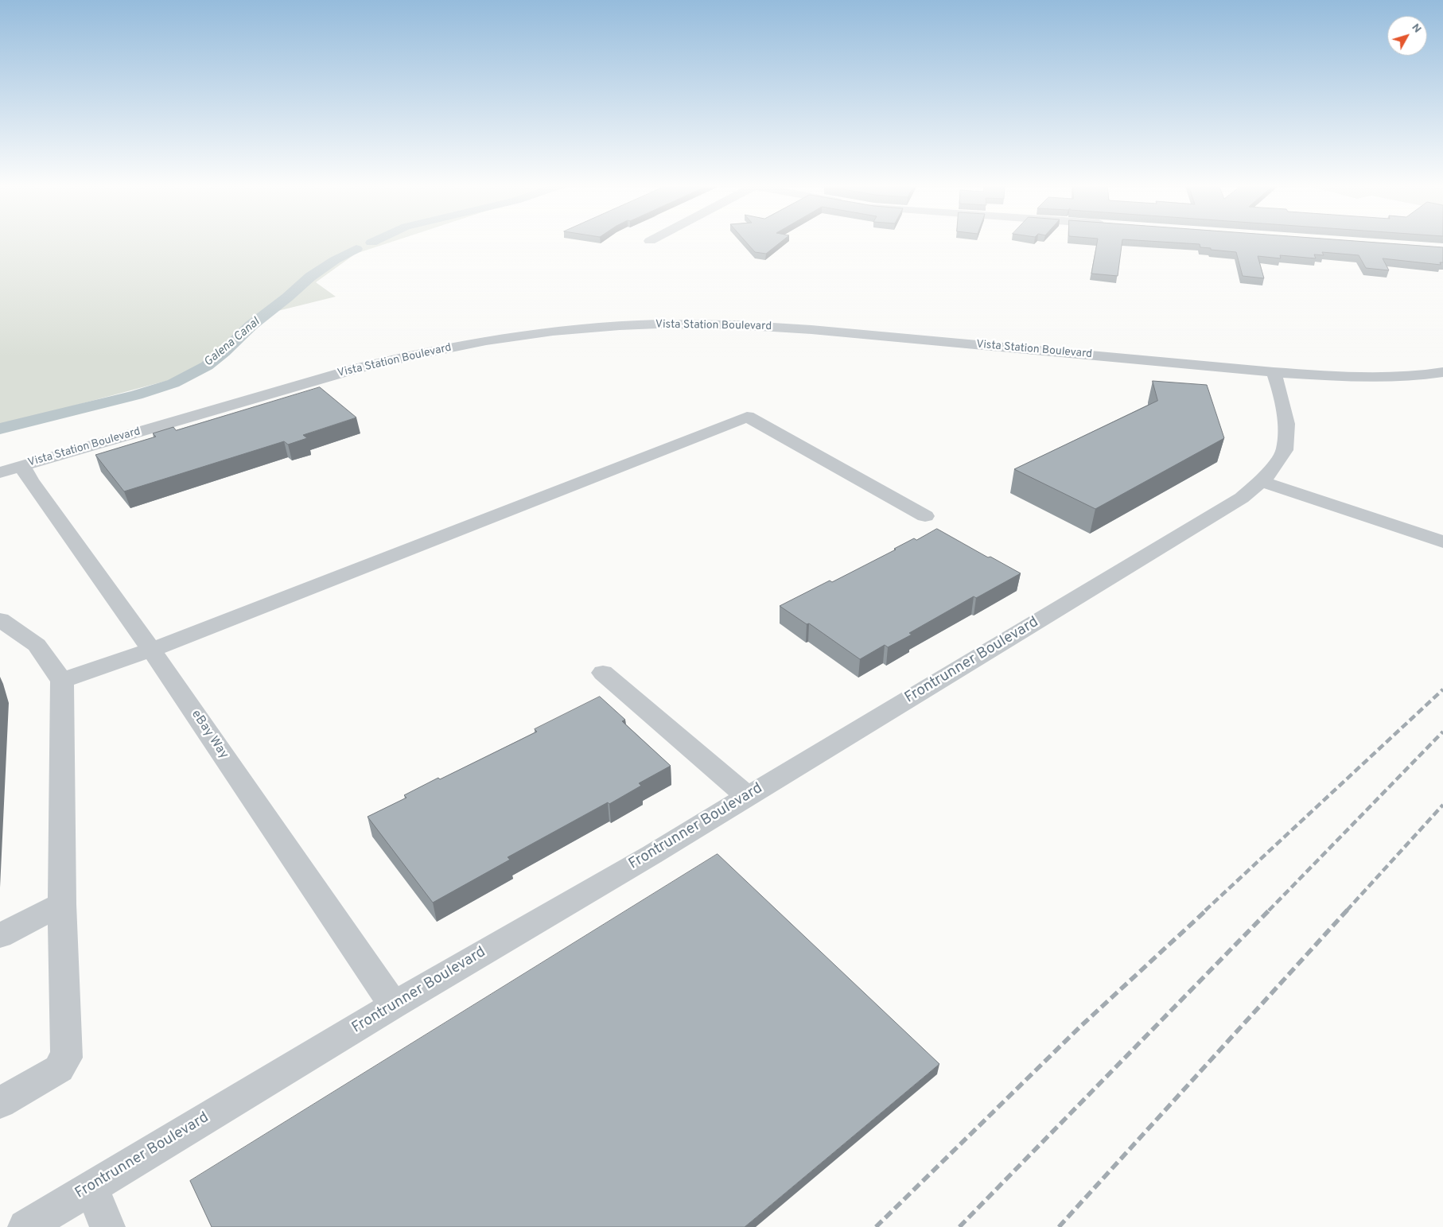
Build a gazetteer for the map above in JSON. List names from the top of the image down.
{
  "streets": {
    "street": ["Vista Station Boulevard", "Frontrunner Boulevard", "eBay Way"]
  },
  "crossings": [
    ["Vista Station Boulevard", "Frontrunner Boulevard"],
    ["Vista Station Boulevard", "eBay Way"],
    ["Frontrunner Boulevard", "eBay Way"]
  ],
  "water": ["Galena Canal"],
  "north": "top right"
}
